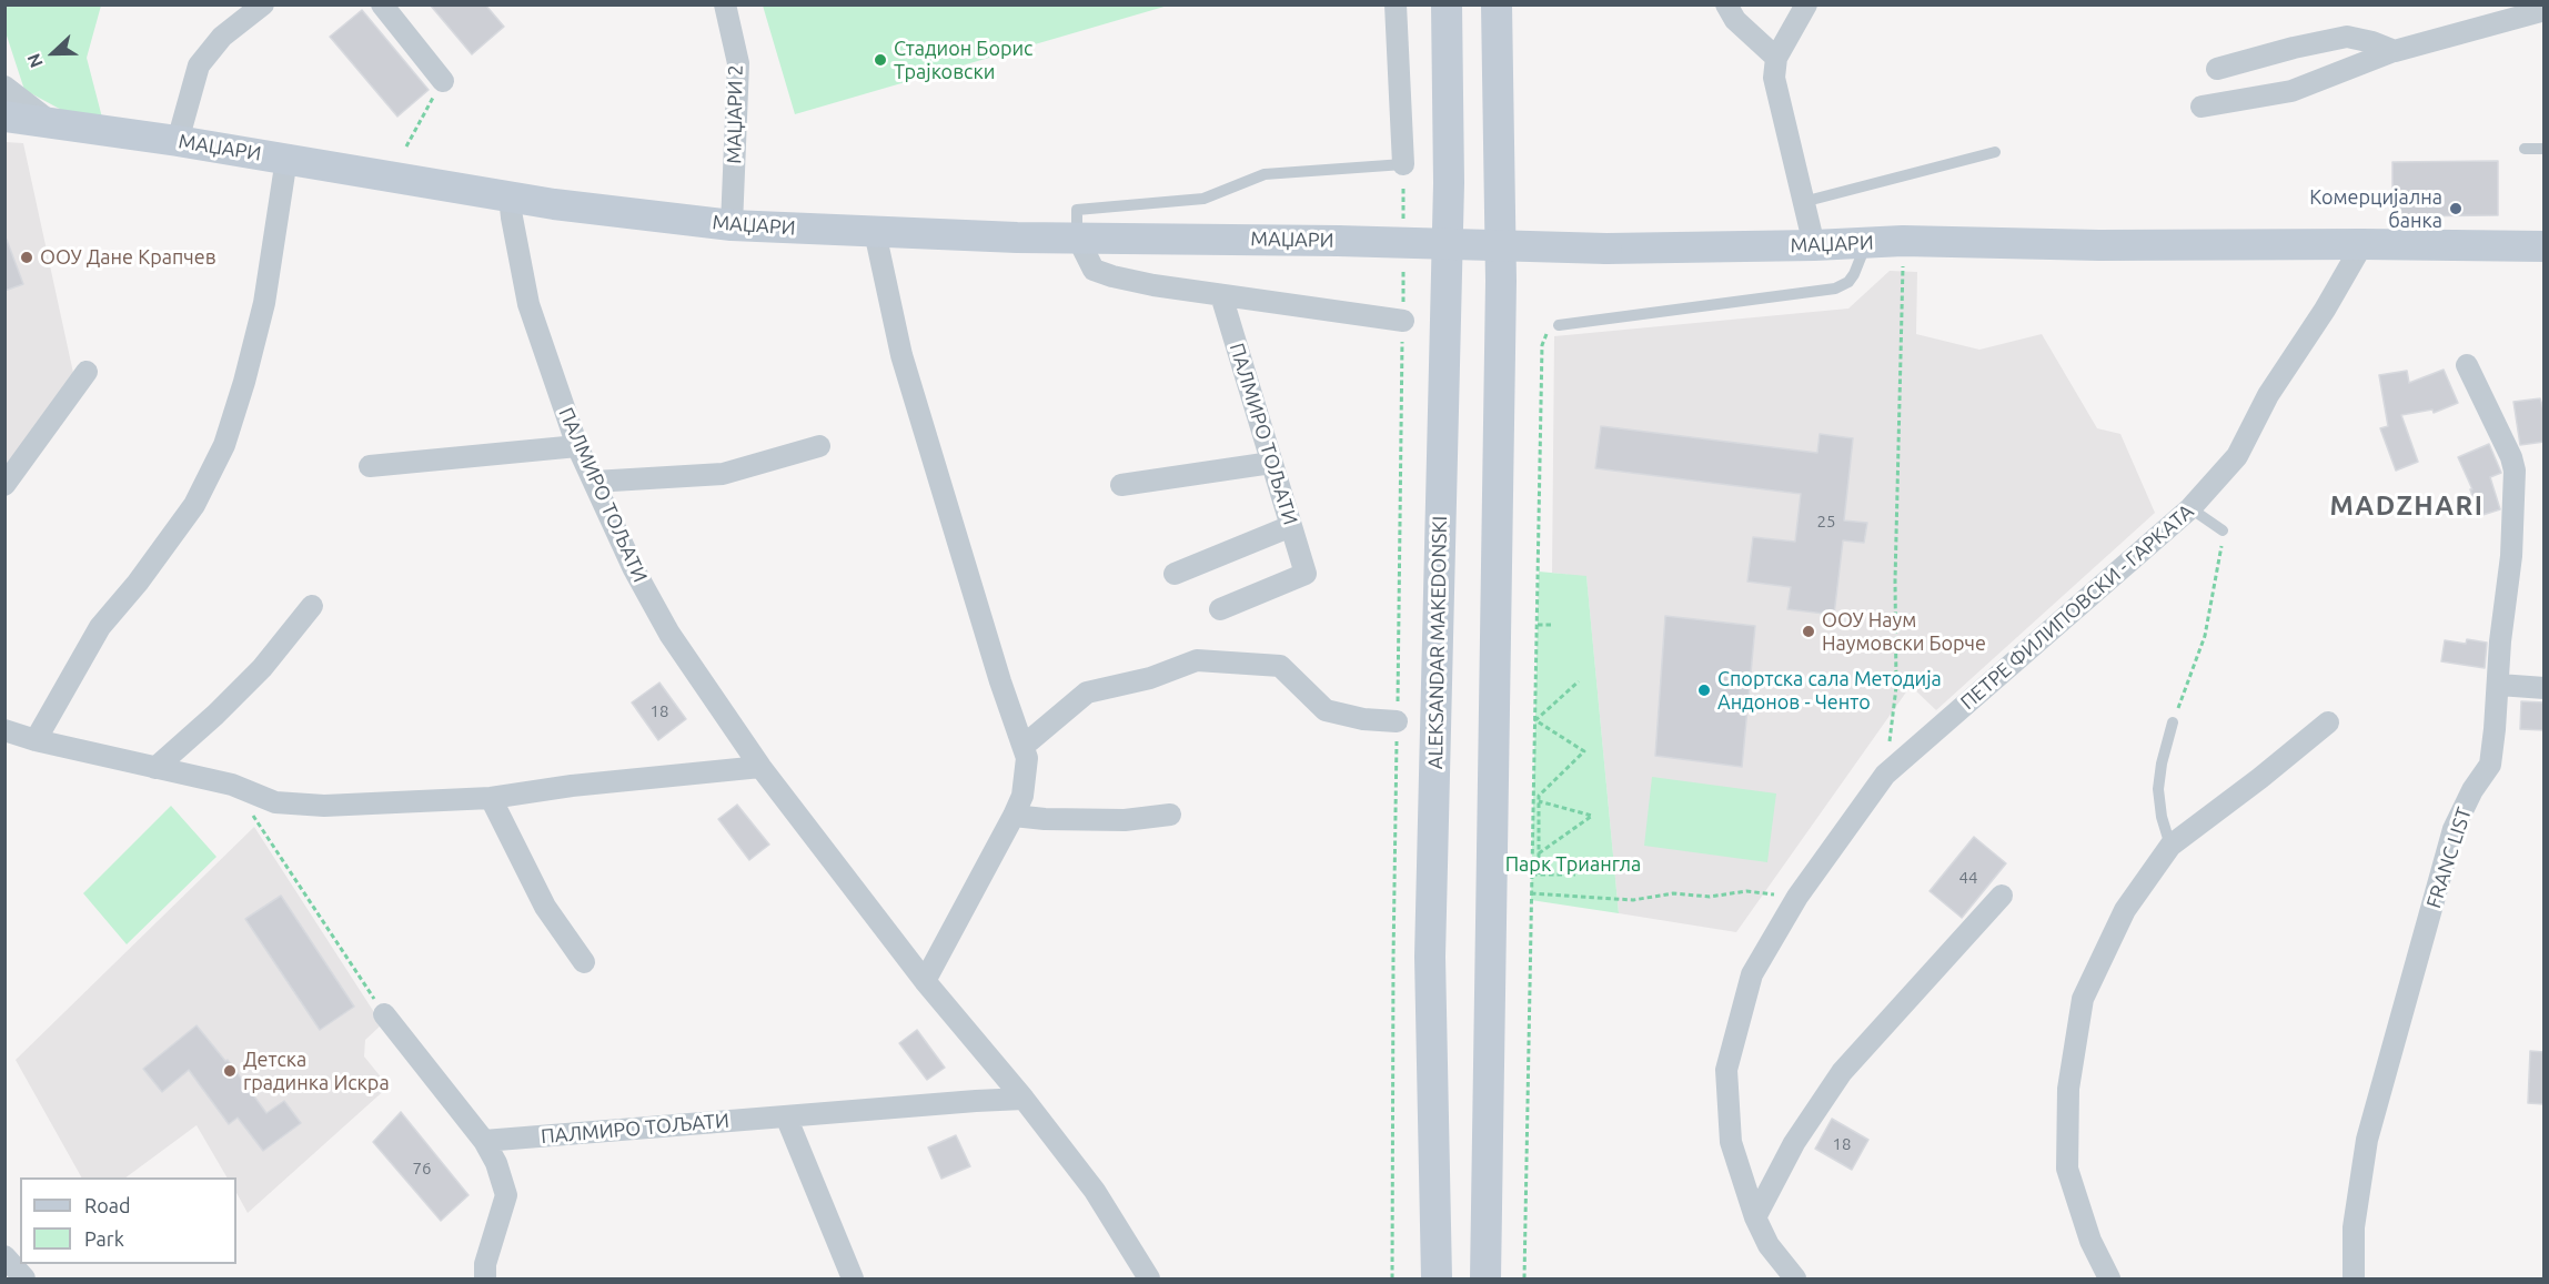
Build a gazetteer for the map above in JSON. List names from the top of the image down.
{
  "streets": {
    "street": [
      "МАЏАРИ 2",
      "МАЏАРИ",
      "ПАЛМИРО ТОЉАТИ",
      "ПЕТРЕ ФИЛИПОВСКИ - ГАРКАТА",
      "ALEKSANDAR MAKEDONSKI",
      "FRANC LIST"
    ]
  },
  "crossings": [
    ["МАЏАРИ 2", "МАЏАРИ"],
    ["МАЏАРИ", "ПАЛМИРО ТОЉАТИ"],
    ["МАЏАРИ", "ПЕТРЕ ФИЛИПОВСКИ - ГАРКАТА"]
  ],
  "districts": ["MADZHARI"],
  "parks": ["Парк Триангла"],
  "places": [
    "Стадион Борис Трајковски",
    "Комерцијална банка",
    "ООУ Дане Крапчев",
    "ООУ Наум Наумовски Борче",
    "Спортска сала Методија Андонов - Ченто",
    "Детска градинка Искра"
  ],
  "house_numbers": [
    "25",
    "18",
    "44",
    "18",
    "76"
  ],
  "legend": ["Road", "Park"],
  "north": "left"
}
